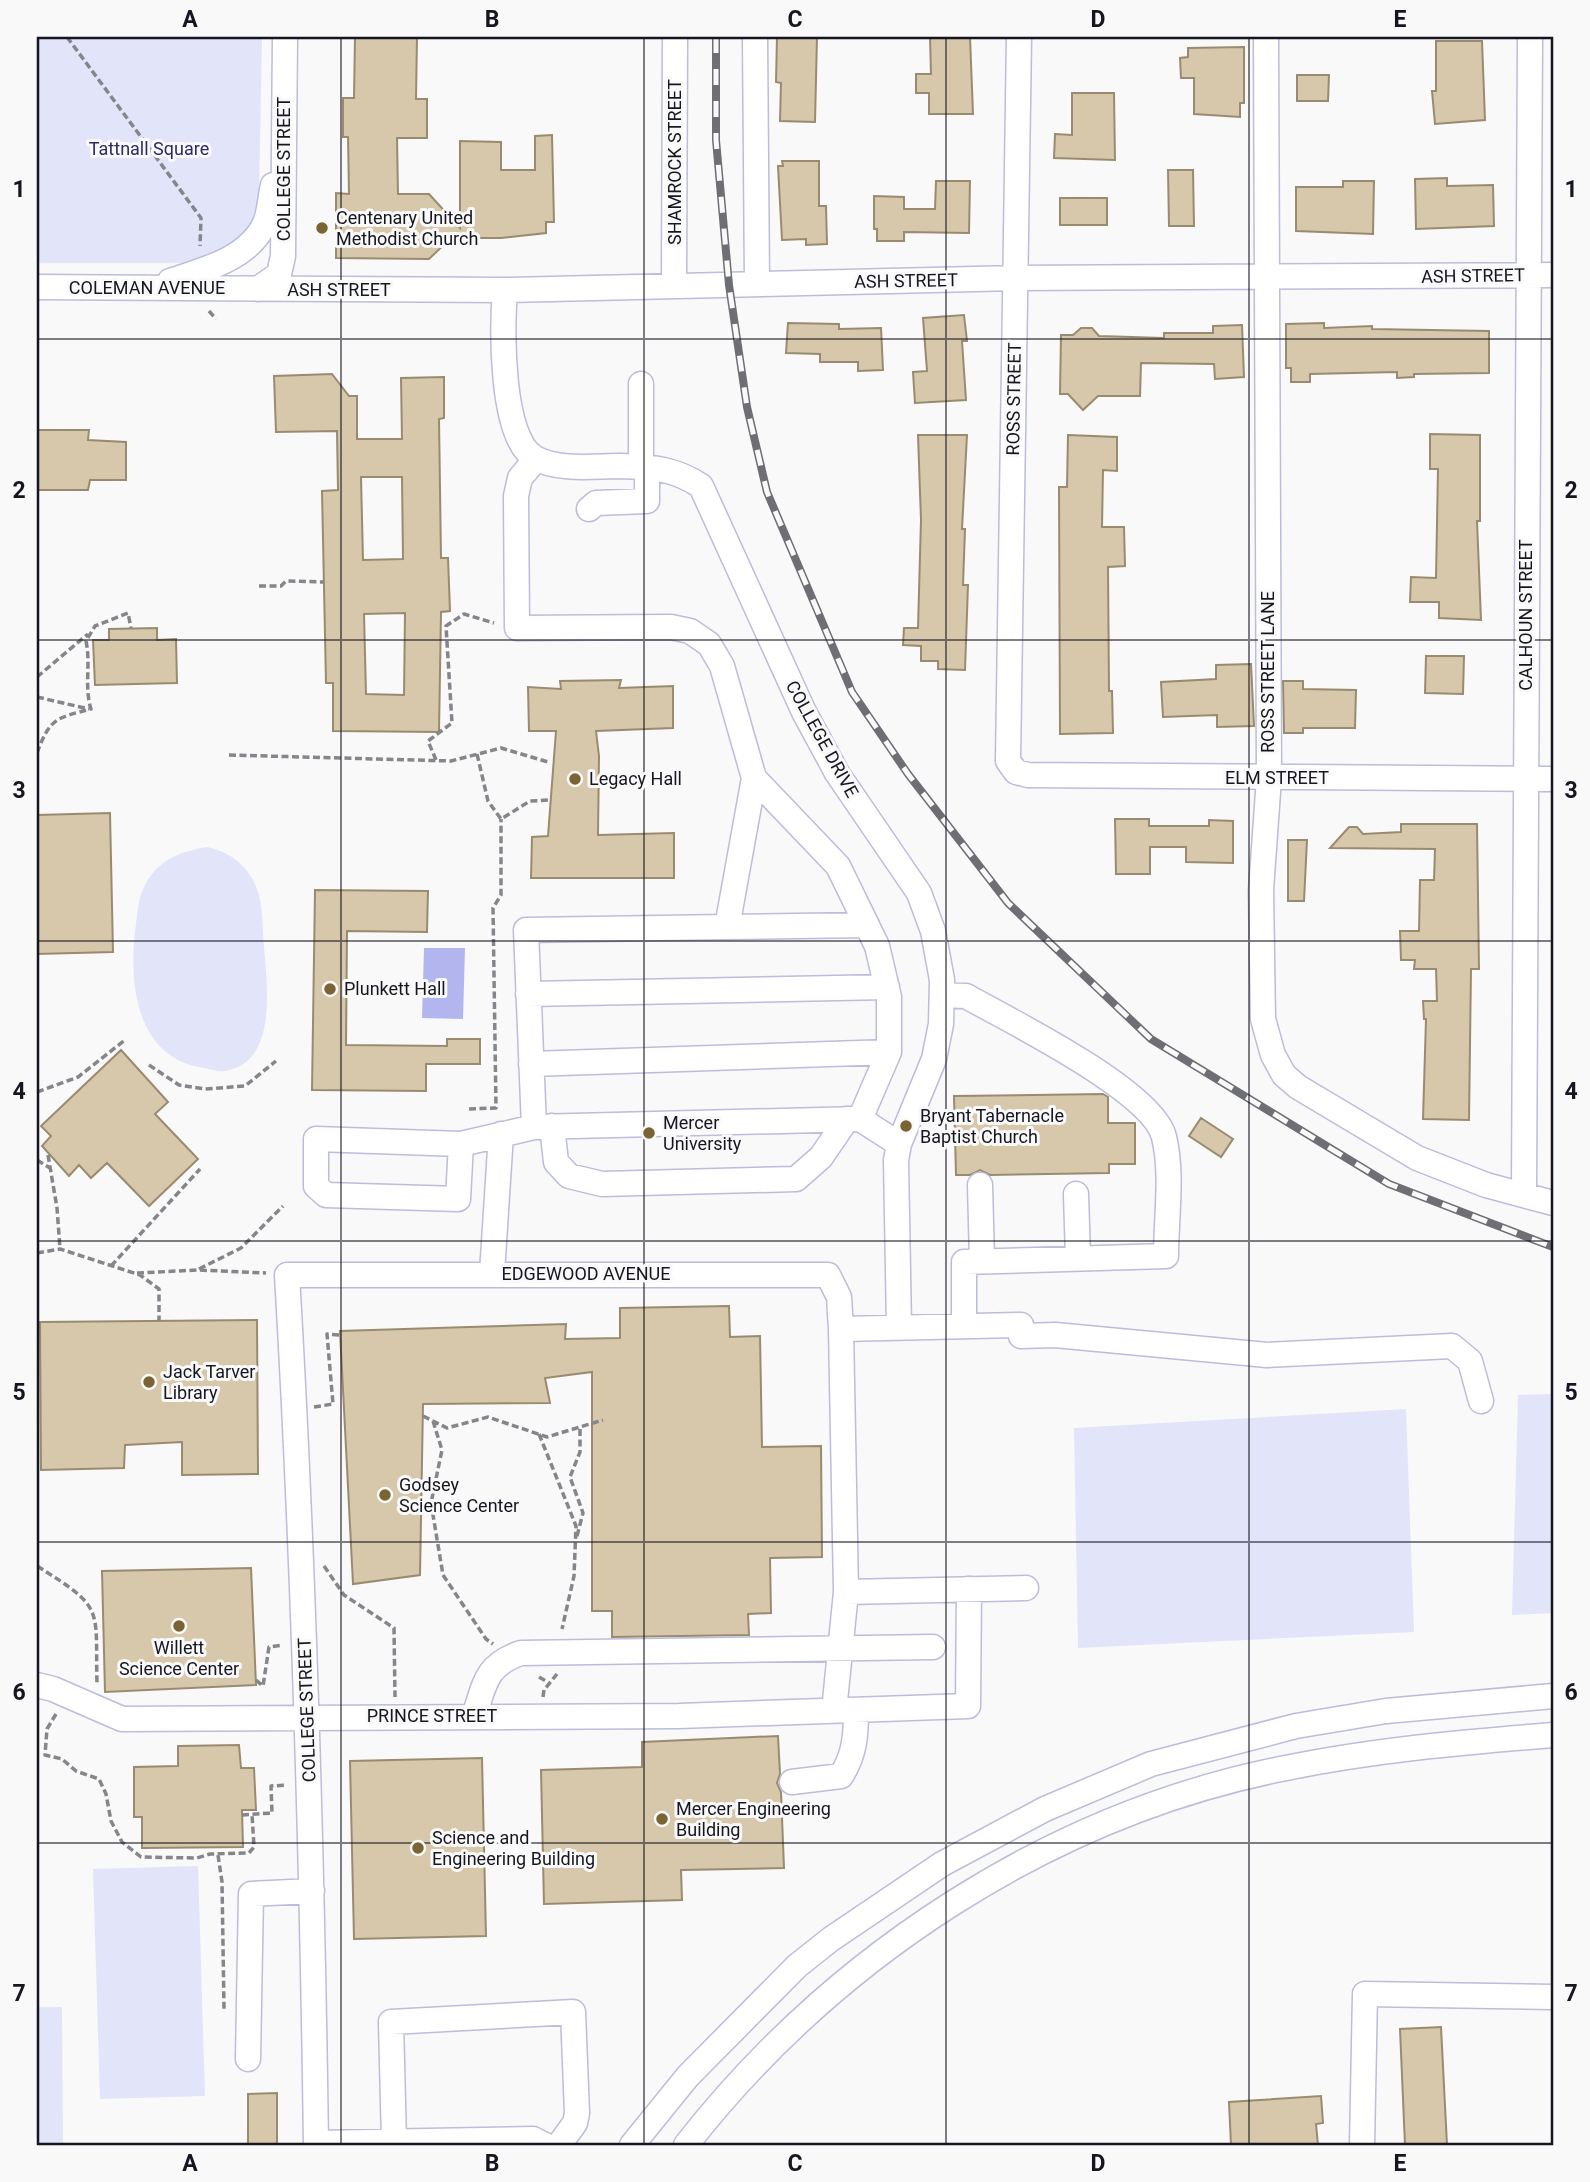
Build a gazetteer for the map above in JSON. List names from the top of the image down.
{
  "streets": {
    "street": [
      "SHAMROCK STREET",
      "COLLEGE STREET",
      "ASH STREET",
      "COLEMAN AVENUE",
      "ROSS STREET",
      "CALHOUN STREET",
      "ROSS STREET LANE",
      "COLLEGE DRIVE",
      "ELM STREET",
      "EDGEWOOD AVENUE",
      "PRINCE STREET"
    ]
  },
  "crossings": [
    ["SHAMROCK STREET", "ASH STREET"],
    ["COLLEGE STREET", "ASH STREET"],
    ["COLLEGE STREET", "COLEMAN AVENUE"],
    ["COLLEGE STREET", "EDGEWOOD AVENUE"],
    ["COLLEGE STREET", "PRINCE STREET"],
    ["ASH STREET", "COLEMAN AVENUE"],
    ["ASH STREET", "ROSS STREET"],
    ["ASH STREET", "CALHOUN STREET"],
    ["ASH STREET", "ROSS STREET LANE"],
    ["ROSS STREET", "ELM STREET"],
    ["CALHOUN STREET", "ROSS STREET LANE"],
    ["CALHOUN STREET", "ELM STREET"],
    ["ROSS STREET LANE", "ELM STREET"]
  ],
  "parks": ["Tattnall Square"],
  "places": [
    "Centenary United Methodist Church",
    "Legacy Hall",
    "Plunkett Hall",
    "Bryant Tabernacle Baptist Church",
    "Mercer University",
    "Jack Tarver Library",
    "Godsey Science Center",
    "Willett Science Center",
    "Mercer Engineering Building",
    "Science and Engineering Building"
  ],
  "grid": {
    "columns": [
      "A",
      "B",
      "C",
      "D",
      "E"
    ],
    "rows": [
      "1",
      "2",
      "3",
      "4",
      "5",
      "6",
      "7"
    ]
  }
}
